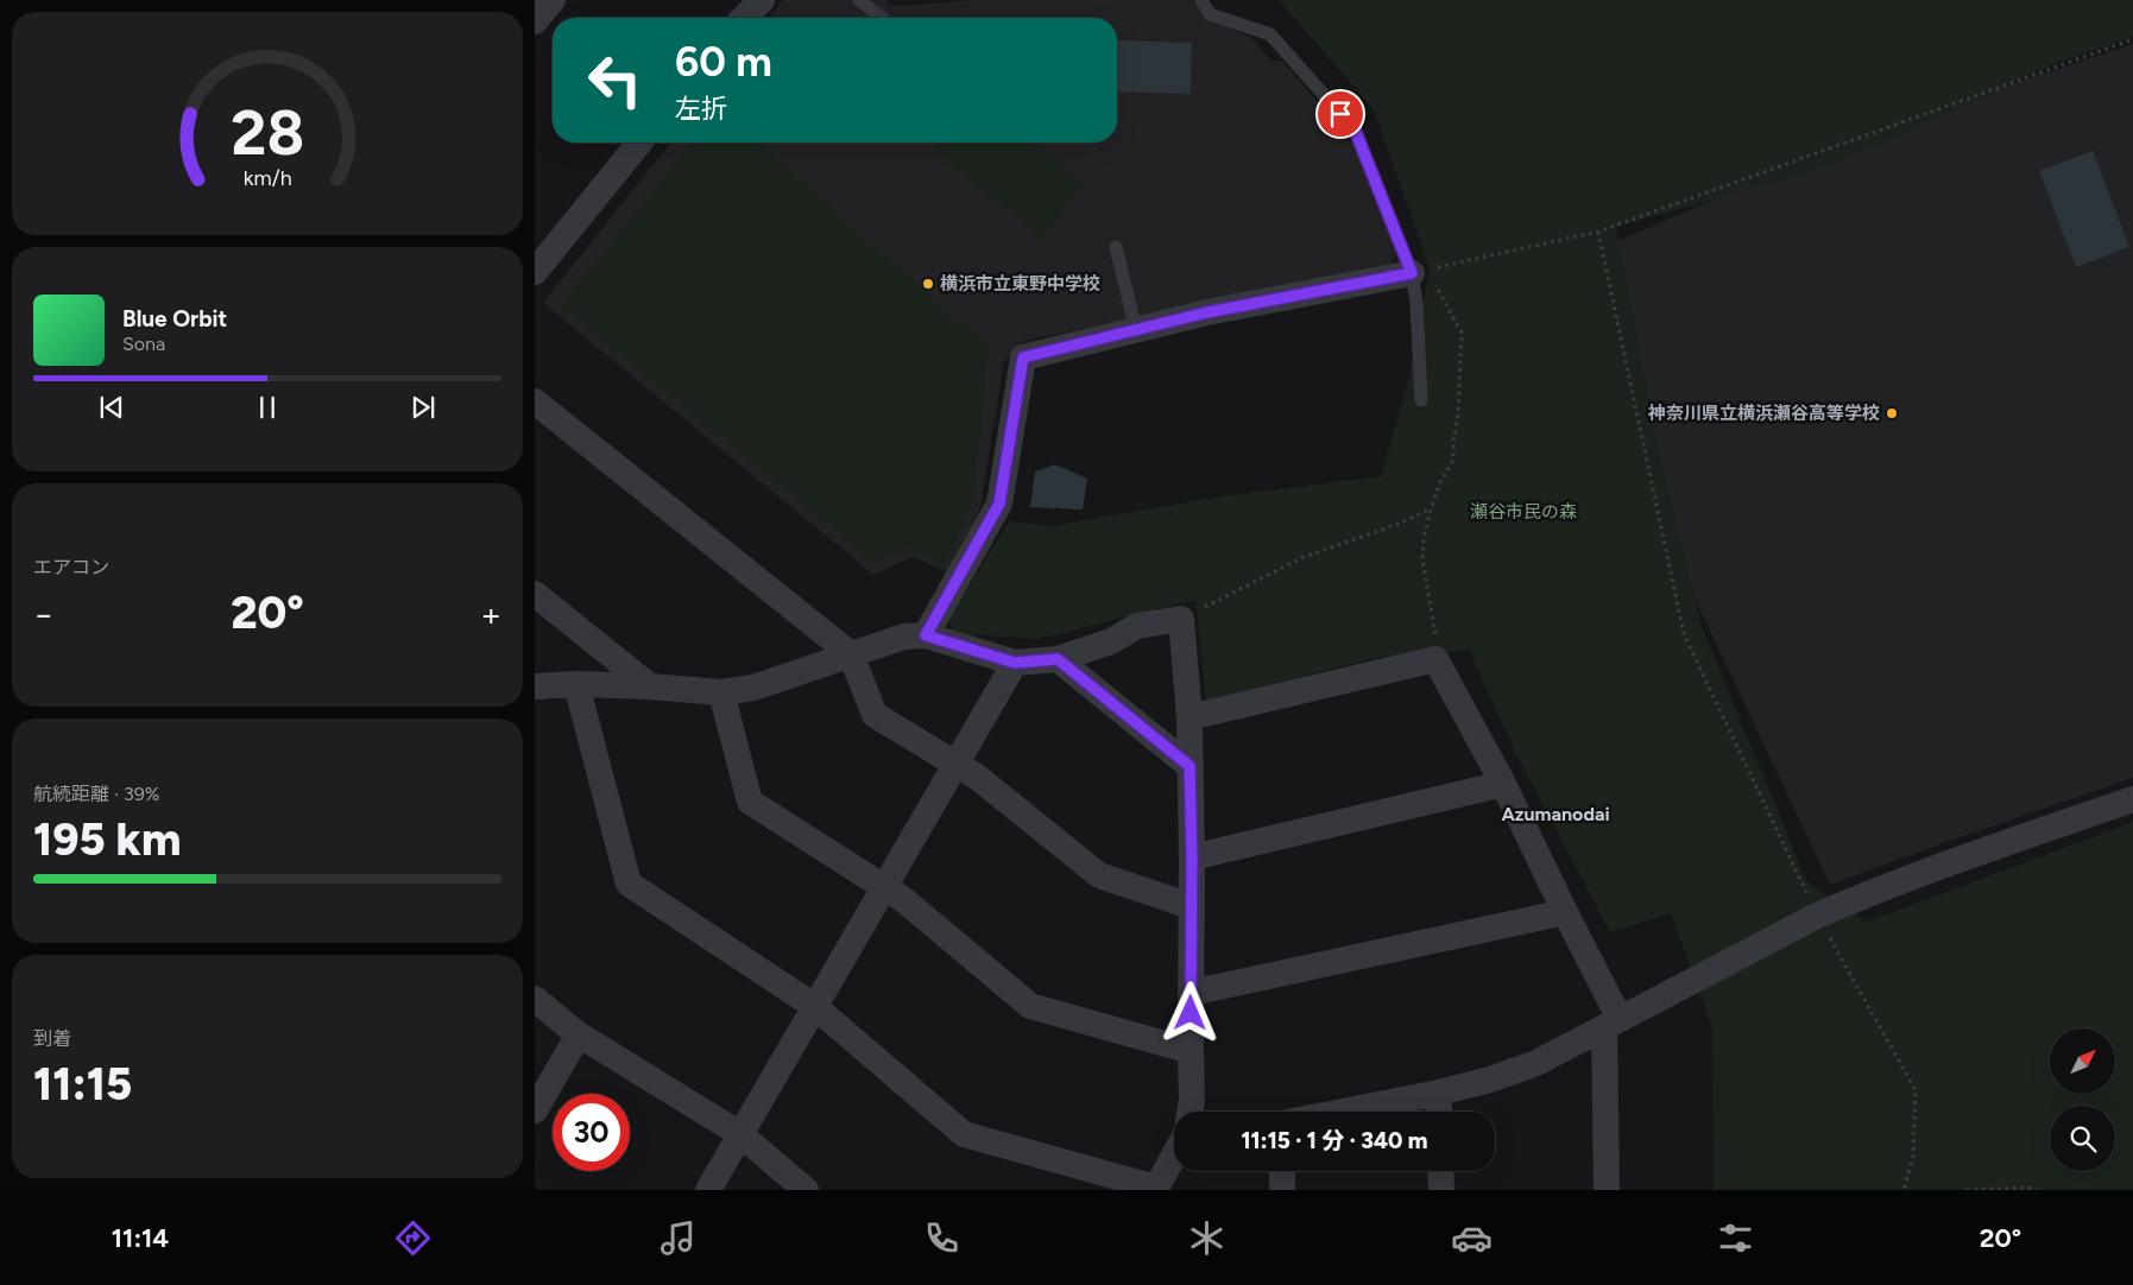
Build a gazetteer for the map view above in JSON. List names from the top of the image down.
{
  "districts": ["Azumanodai"],
  "parks": ["瀬谷市民の森"],
  "places": ["横浜市立東野中学校", "神奈川県立横浜瀬谷高等学校"],
  "north": "top right",
  "page": {
    "turn": ["60 m", "左折"],
    "song": ["Blue Orbit", "Sona"],
    "tile": [
      "エアコン",
      ["航続距離 · 39%", "195 km"],
      ["到着", "11:15"]
    ],
    "heat": ["−", "20°", "+"],
    "limit": "30",
    "trip": "11:15 · 1 分 · 340 m",
    "tabs": ["11:14", "20°"],
    "gauge": ["28", "km/h"]
  }
}
